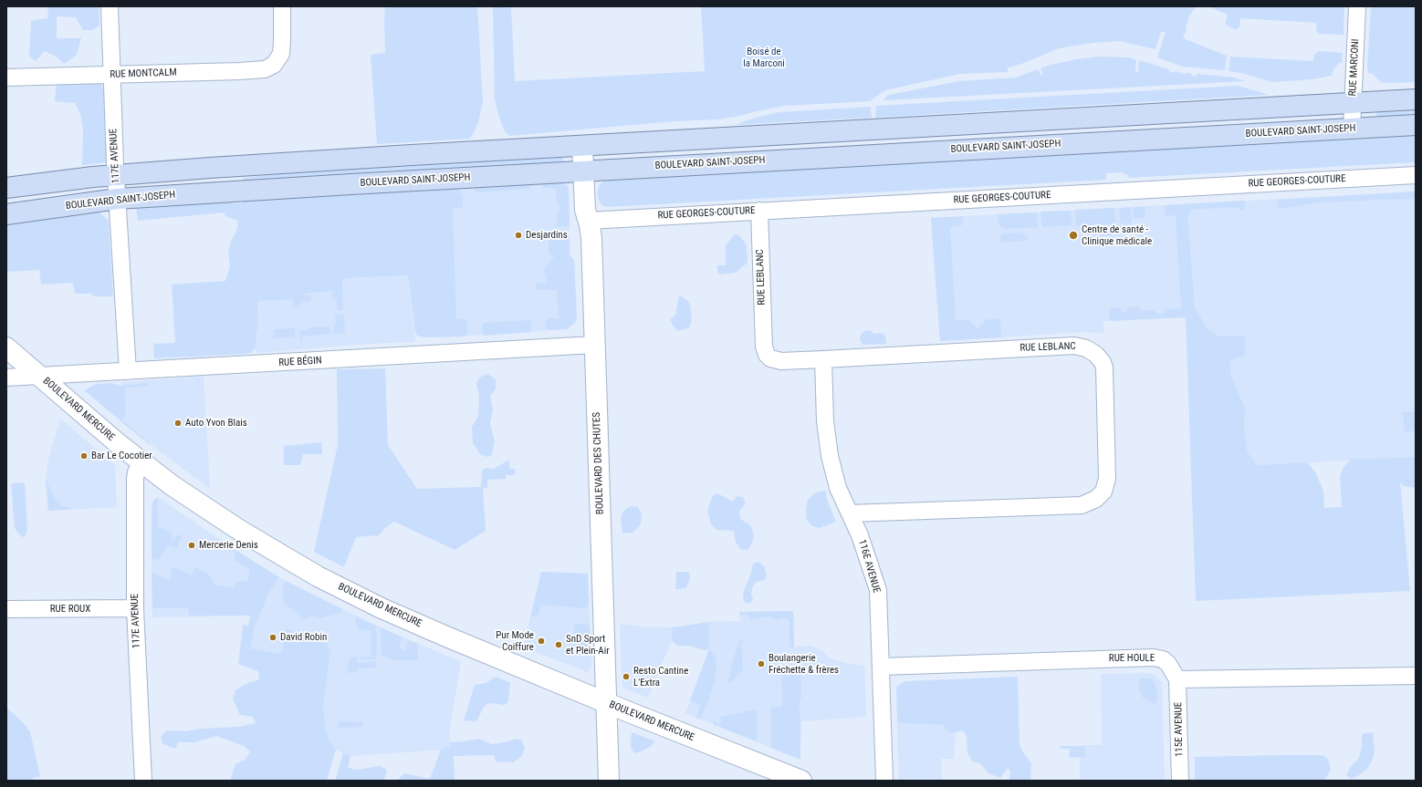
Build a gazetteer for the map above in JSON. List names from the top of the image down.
{
  "streets": {
    "main road": ["BOULEVARD SAINT-JOSEPH"],
    "street": [
      "RUE MARCONI",
      "RUE MONTCALM",
      "117E AVENUE",
      "RUE GEORGES-COUTURE",
      "RUE LEBLANC",
      "RUE BÉGIN",
      "BOULEVARD MERCURE",
      "BOULEVARD DES CHUTES",
      "116E AVENUE",
      "RUE ROUX",
      "RUE HOULE",
      "115E AVENUE"
    ]
  },
  "crossings": [
    ["RUE MARCONI", "BOULEVARD SAINT-JOSEPH"],
    ["RUE MONTCALM", "117E AVENUE"],
    ["BOULEVARD SAINT-JOSEPH", "117E AVENUE"],
    ["BOULEVARD SAINT-JOSEPH", "BOULEVARD DES CHUTES"],
    ["117E AVENUE", "RUE BÉGIN"],
    ["117E AVENUE", "BOULEVARD MERCURE"],
    ["117E AVENUE", "RUE ROUX"],
    ["RUE GEORGES-COUTURE", "RUE LEBLANC"],
    ["RUE GEORGES-COUTURE", "BOULEVARD DES CHUTES"],
    ["RUE LEBLANC", "116E AVENUE"],
    ["RUE BÉGIN", "BOULEVARD MERCURE"],
    ["RUE BÉGIN", "BOULEVARD DES CHUTES"],
    ["BOULEVARD MERCURE", "BOULEVARD DES CHUTES"],
    ["116E AVENUE", "RUE HOULE"],
    ["RUE HOULE", "115E AVENUE"]
  ],
  "parks": ["Boisé de la Marconi"],
  "places": [
    "Desjardins",
    "Centre de santé - Clinique médicale",
    "Auto Yvon Blais",
    "Bar Le Cocotier",
    "Mercerie Denis",
    "David Robin",
    "Pur Mode Coiffure",
    "SnD Sport et Plein-Air",
    "Boulangerie Fréchette & frères",
    "Resto Cantine L'Extra"
  ]
}
